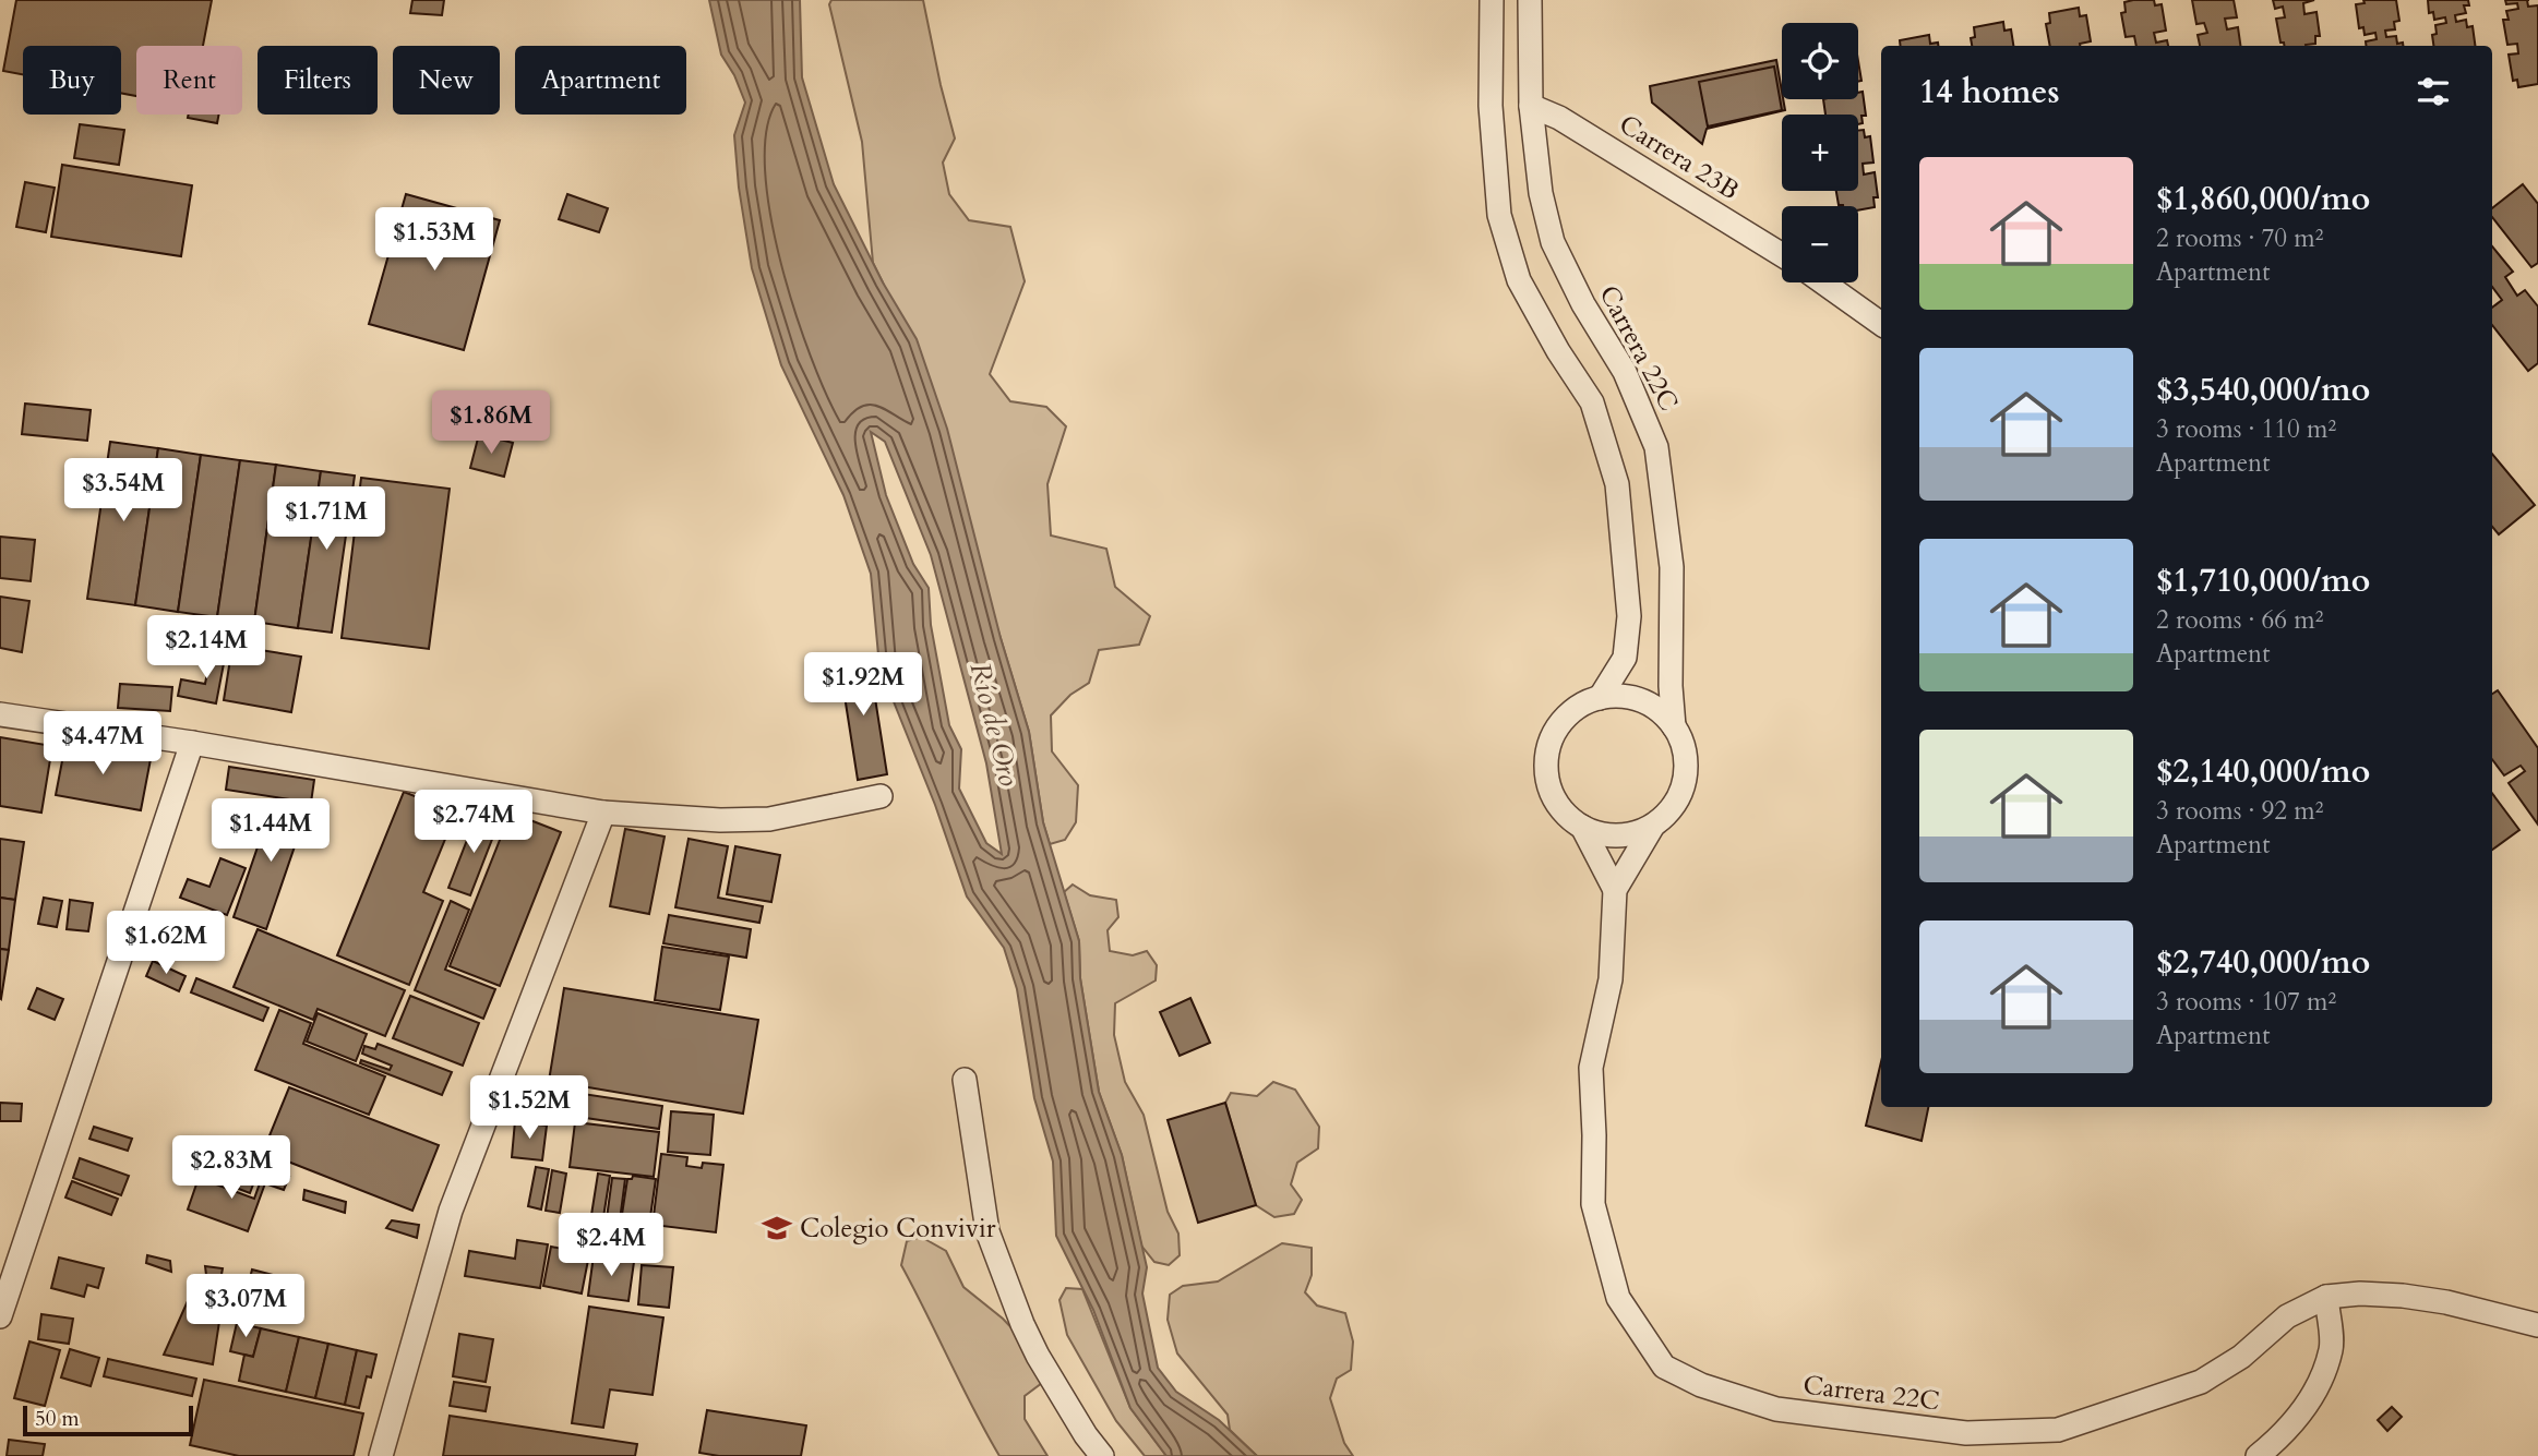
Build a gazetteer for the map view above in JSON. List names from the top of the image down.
{
  "streets": {
    "street": ["Carrera 23B", "Carrera 22C"]
  },
  "crossings": [
    ["Carrera 23B", "Carrera 22C"]
  ],
  "water": ["Río de Oro"],
  "places": {
    "school or university": ["Colegio Convivir"]
  },
  "scale_bar": "50 m",
  "page": {
    "map_buttons": ["+", "−"],
    "chip": [
      "Buy",
      "Rent",
      "Filters",
      "New",
      "Apartment"
    ],
    "heading": "14 homes",
    "list": [
      {
        "name": "$1,860,000/mo",
        "note": "2 rooms · 70 m² · Apartment"
      },
      {
        "name": "$3,540,000/mo",
        "note": "3 rooms · 110 m² · Apartment"
      },
      {
        "name": "$1,710,000/mo",
        "note": "2 rooms · 66 m² · Apartment"
      },
      {
        "name": "$2,140,000/mo",
        "note": "3 rooms · 92 m² · Apartment"
      },
      {
        "name": "$2,740,000/mo",
        "note": "3 rooms · 107 m² · Apartment"
      }
    ],
    "price": [
      "$1.53M",
      "$1.86M",
      "$3.54M",
      "$1.71M",
      "$2.14M",
      "$1.92M",
      "$4.47M",
      "$2.74M",
      "$1.44M",
      "$1.62M",
      "$1.52M",
      "$2.83M",
      "$2.4M",
      "$3.07M"
    ],
    "scale": "50 m"
  }
}
